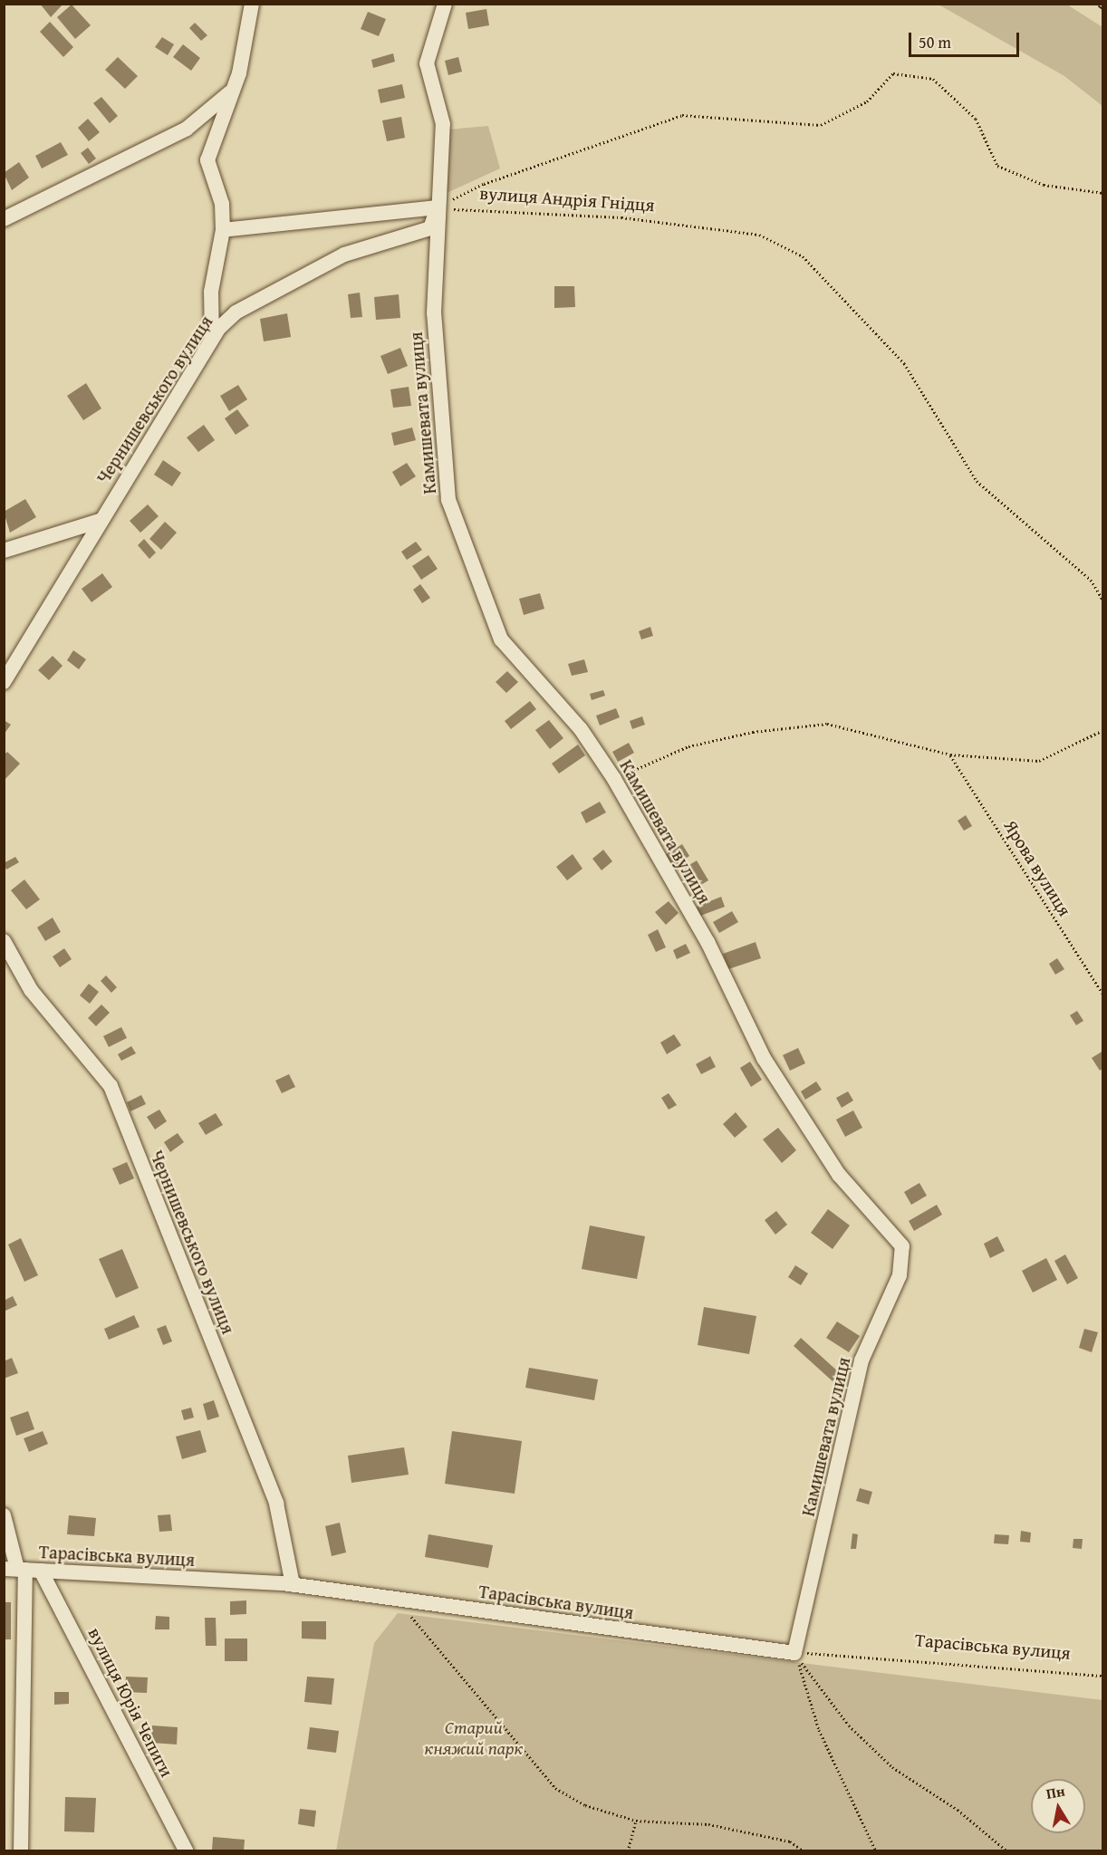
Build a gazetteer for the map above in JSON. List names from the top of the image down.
{
  "streets": {
    "street": [
      "Чернишевського вулиця",
      "Камишевата вулиця",
      "Тарасівська вулиця",
      "вулиця Юрія Чепиги"
    ],
    "path": ["вулиця Андрія Гнідця", "Ярова вулиця"]
  },
  "crossings": [
    ["вулиця Андрія Гнідця", "Чернишевського вулиця"],
    ["вулиця Андрія Гнідця", "Камишевата вулиця"],
    ["Чернишевського вулиця", "Камишевата вулиця"],
    ["Чернишевського вулиця", "Тарасівська вулиця"],
    ["Камишевата вулиця", "Тарасівська вулиця"],
    ["Тарасівська вулиця", "вулиця Юрія Чепиги"]
  ],
  "parks": ["Старий княжий парк"],
  "scale_bar": "50 m",
  "north": "top"
}
